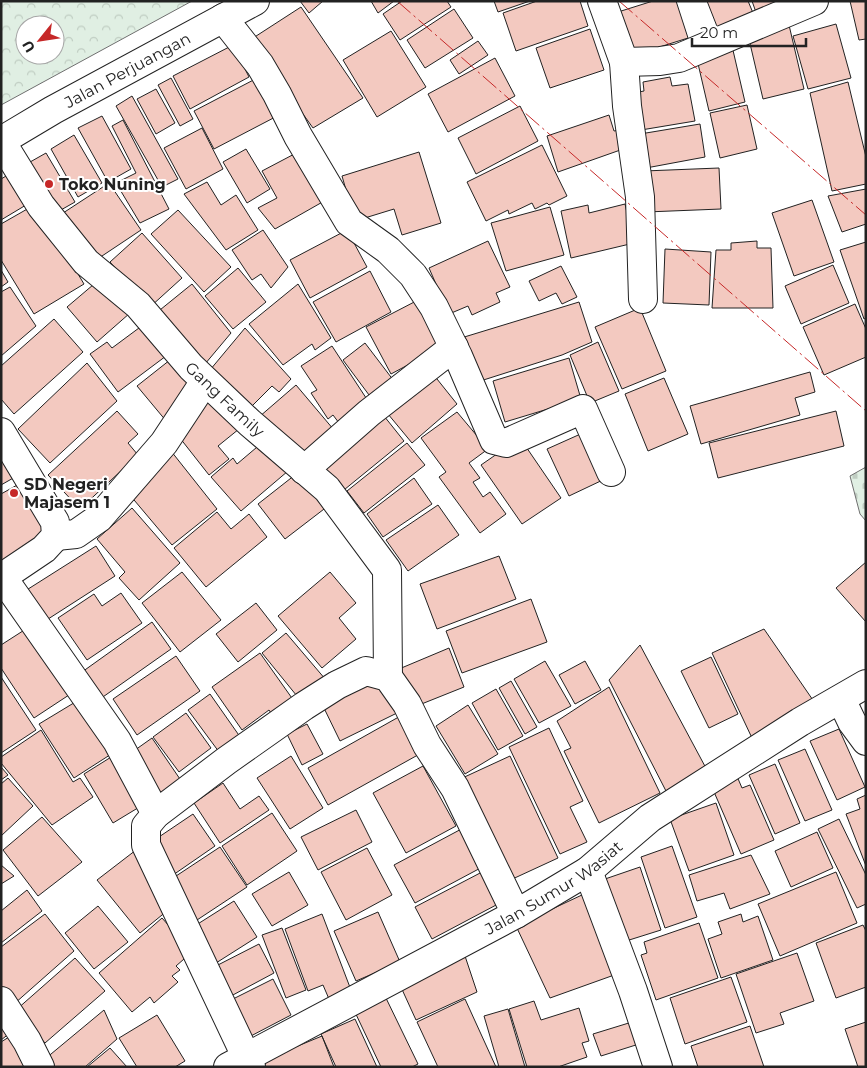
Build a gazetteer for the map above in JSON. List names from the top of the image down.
{
  "streets": {
    "street": ["Jalan Perjuangan", "Gang Family", "Jalan Sumur Wasiat"]
  },
  "crossings": [
    ["Jalan Perjuangan", "Gang Family"]
  ],
  "places": ["Toko Nuning", "SD Negeri Majasem 1"],
  "scale_bar": "20 m",
  "north": "bottom left"
}
